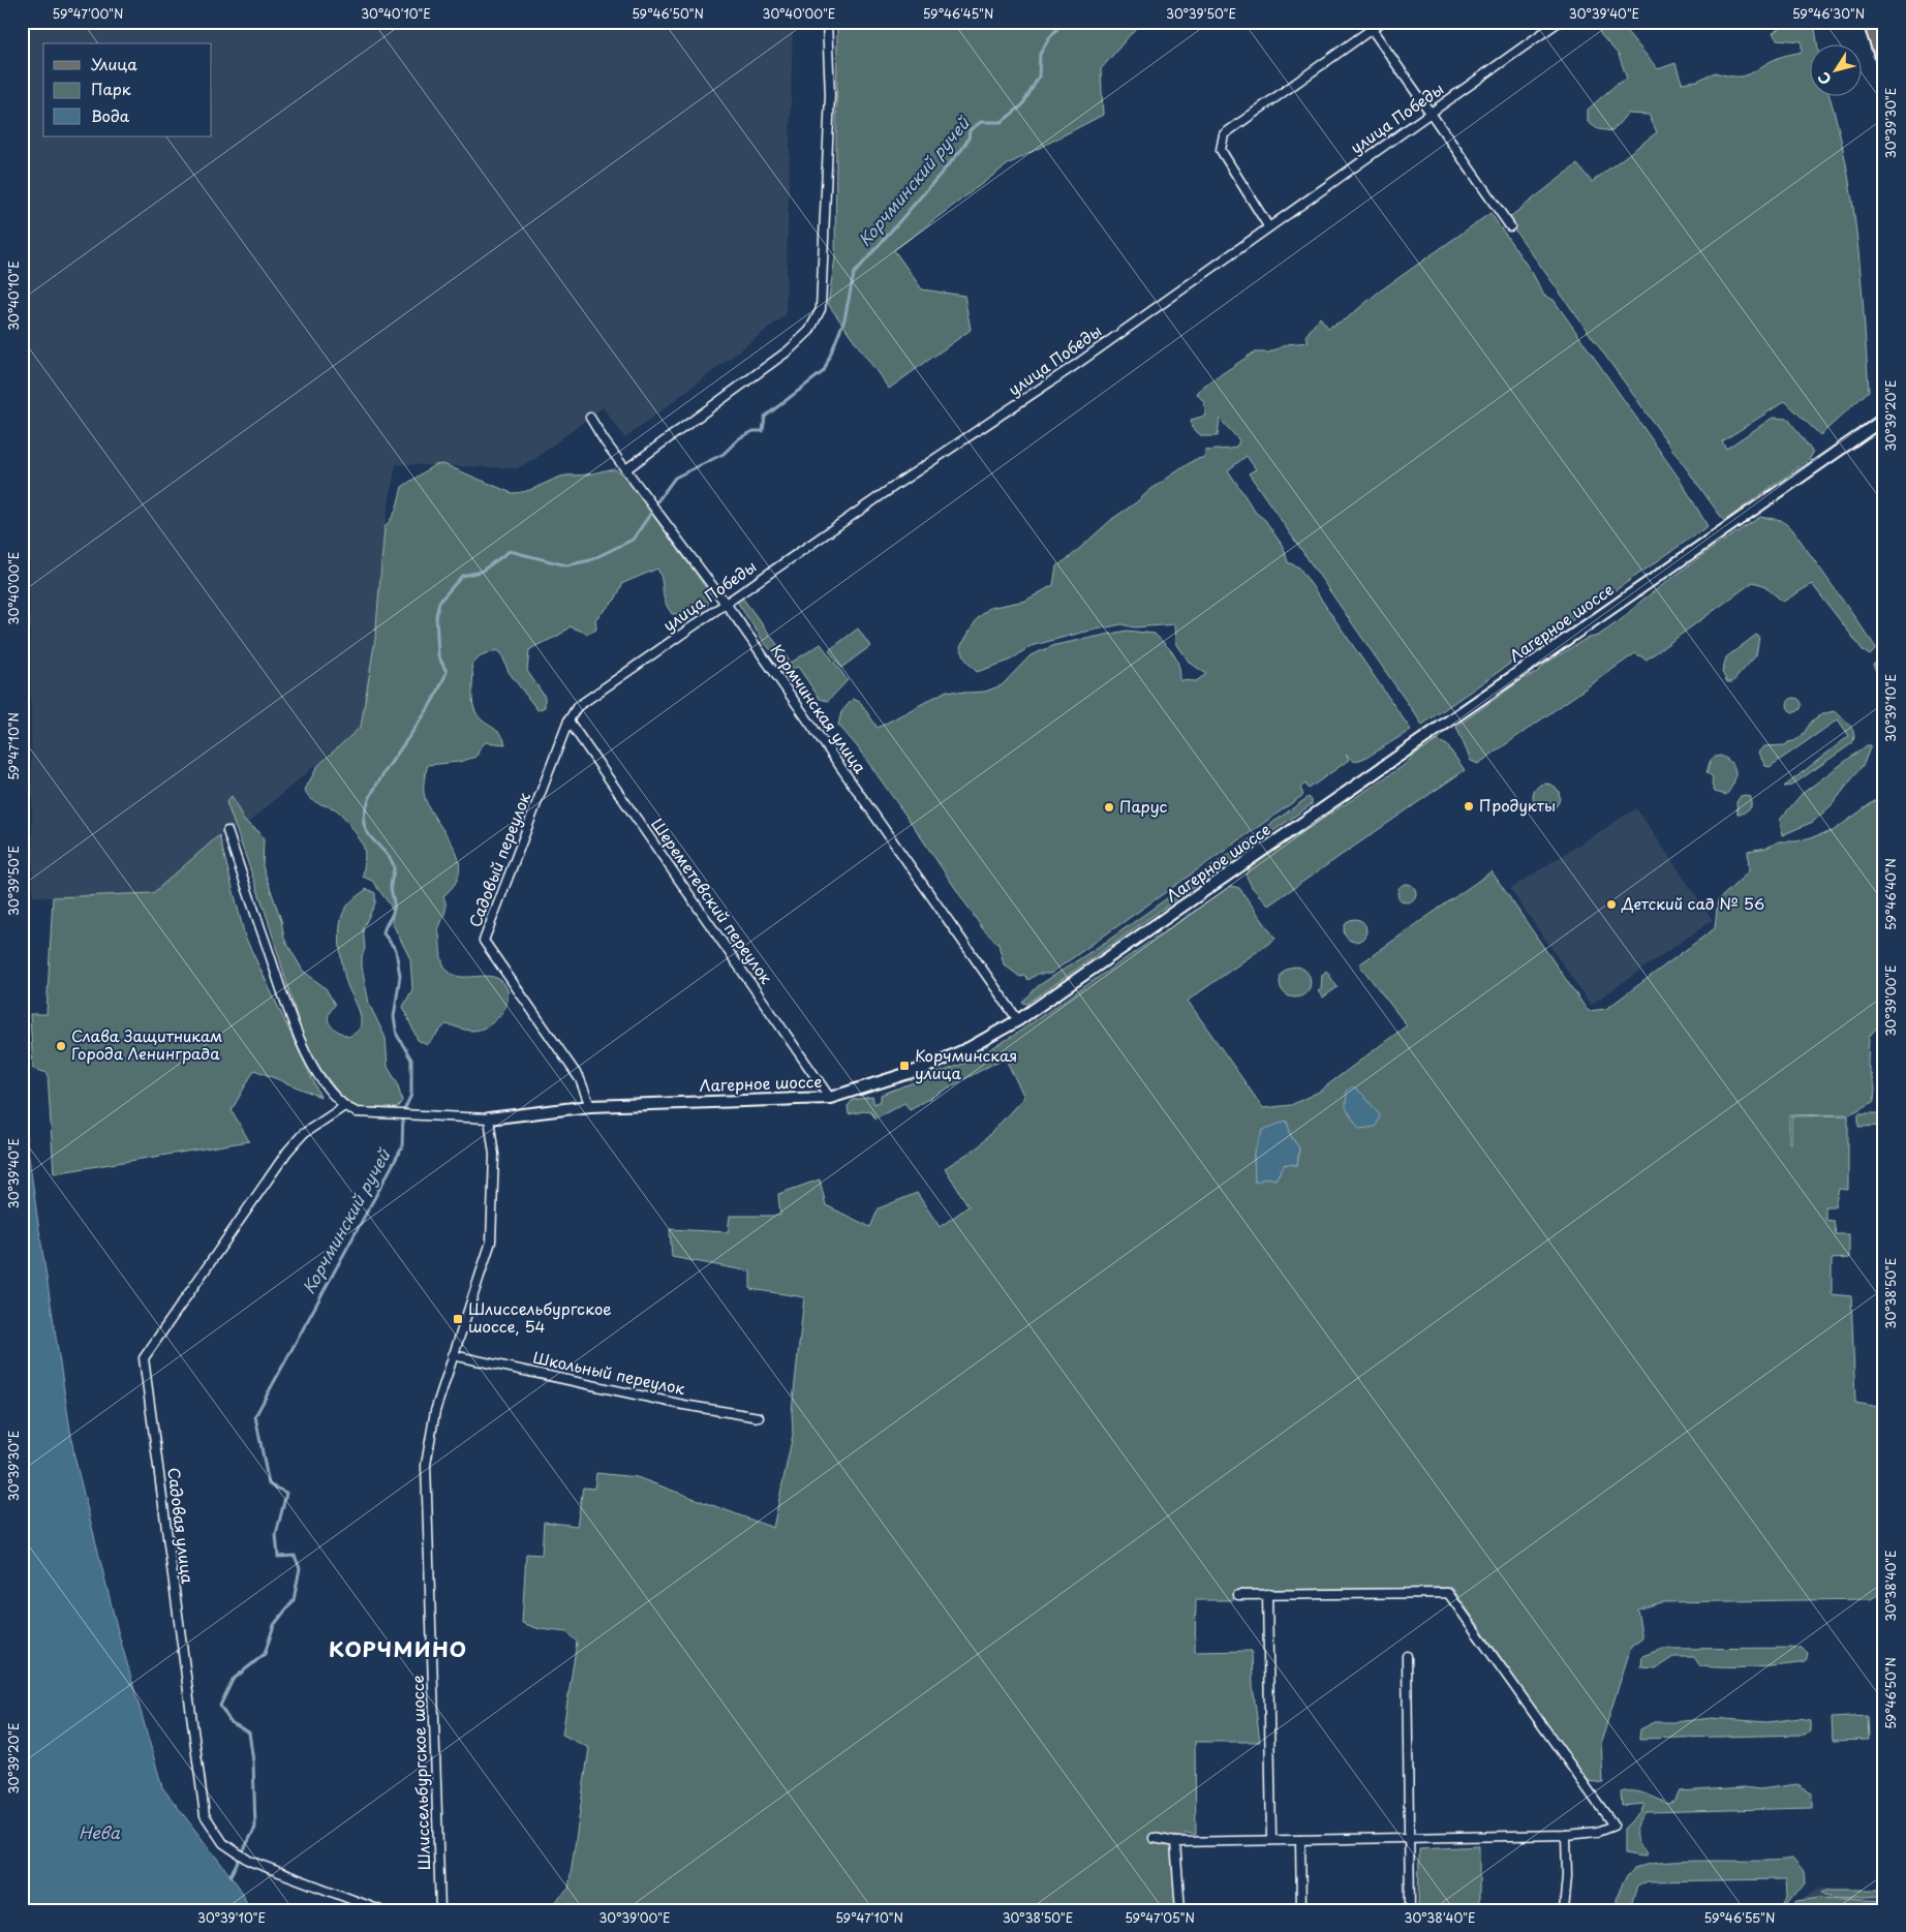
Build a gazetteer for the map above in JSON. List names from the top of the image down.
{
  "streets": {
    "street": [
      "улица Победы",
      "Лагерное шоссе",
      "Кормчинская улица",
      "Садовый переулок",
      "Шереметевский переулок",
      "Школьный переулок",
      "Садовая улица",
      "Шлиссельбургское шоссе"
    ]
  },
  "crossings": [
    ["улица Победы", "Кормчинская улица"],
    ["улица Победы", "Садовый переулок"],
    ["улица Победы", "Шереметевский переулок"],
    ["Лагерное шоссе", "Кормчинская улица"],
    ["Лагерное шоссе", "Садовый переулок"],
    ["Лагерное шоссе", "Шереметевский переулок"],
    ["Лагерное шоссе", "Шлиссельбургское шоссе"],
    ["Садовый переулок", "Шереметевский переулок"],
    ["Школьный переулок", "Шлиссельбургское шоссе"]
  ],
  "districts": ["КОРЧМИНО"],
  "water": ["Корчминский ручей", "Нева"],
  "places": {
    "other": [
      "Продукты",
      "Парус",
      "Детский сад № 56",
      "Слава Защитникам Города Ленинграда"
    ],
    "transit": ["Корчминская улица", "Шлиссельбургское шоссе, 54"]
  },
  "legend": ["Улица", "Парк", "Вода"],
  "north": "bottom left",
  "coordinates": [
    "59°47'00\"N",
    "30°40'10\"E",
    "59°46'50\"N",
    "30°40'00\"E",
    "59°46'45\"N",
    "30°39'50\"E",
    "30°39'40\"E",
    "59°46'30\"N",
    "30°39'30\"E",
    "30°39'20\"E",
    "30°39'10\"E",
    "59°47'10\"N",
    "59°46'40\"N",
    "30°39'00\"E",
    "30°38'50\"E",
    "30°38'40\"E",
    "59°47'05\"N",
    "59°46'55\"N"
  ]
}
